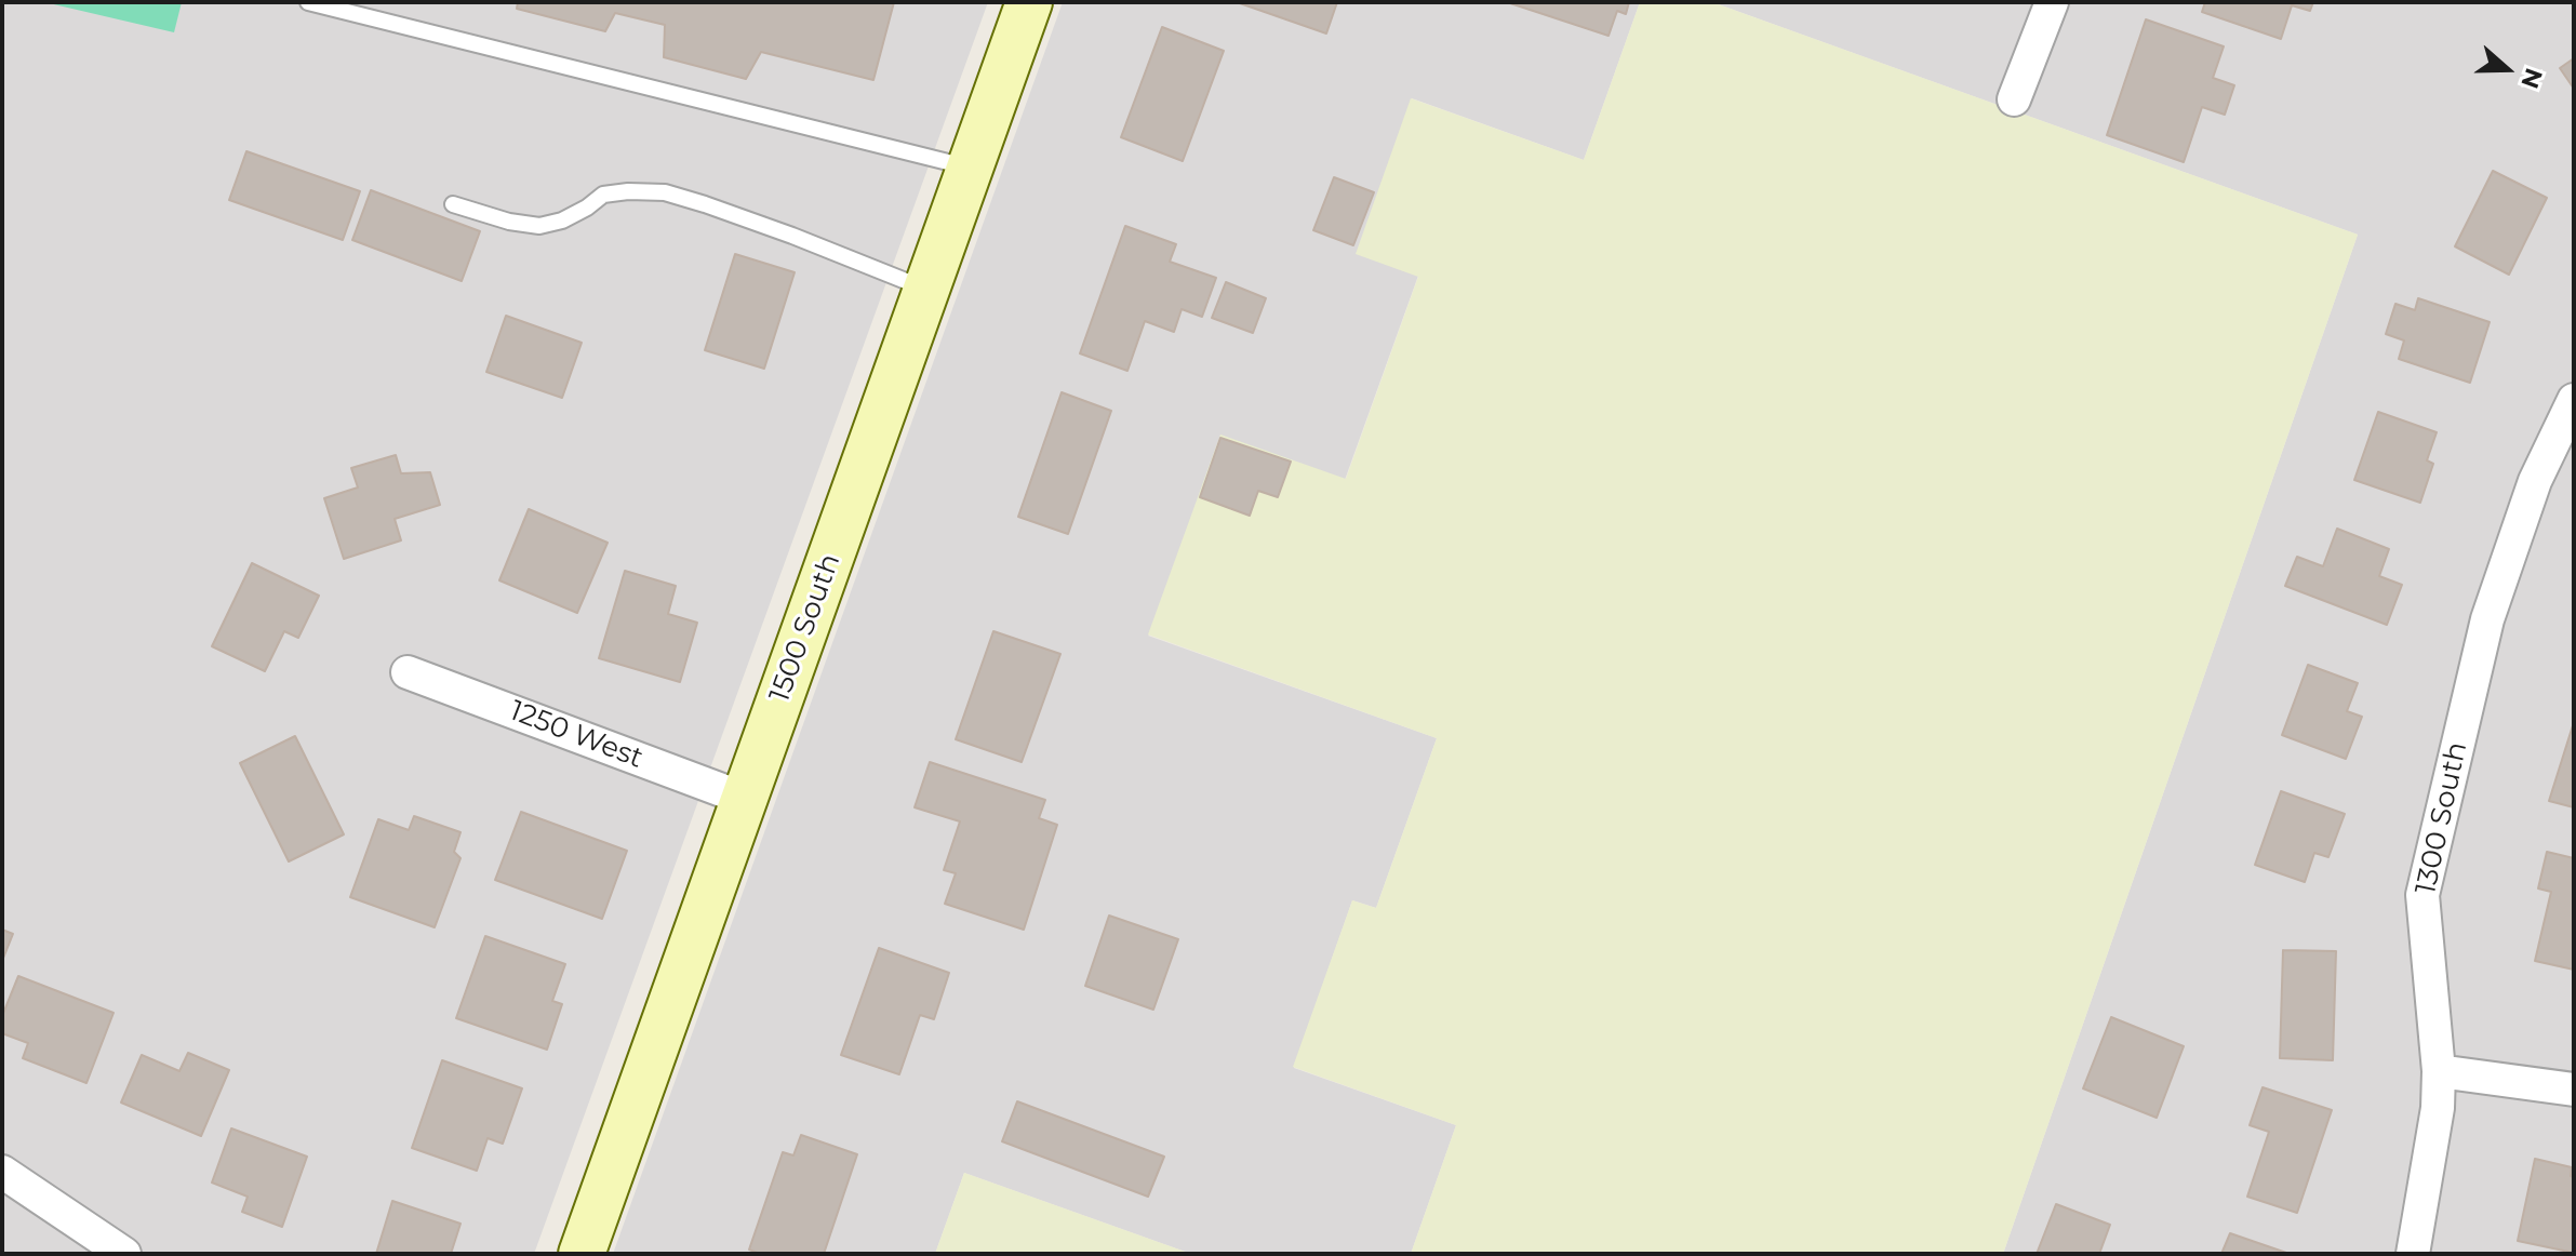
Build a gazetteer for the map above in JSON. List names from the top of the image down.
{
  "streets": {
    "street": ["1500 South", "1250 West", "1300 South"]
  },
  "crossings": [
    ["1500 South", "1250 West"]
  ],
  "north": "right"
}
